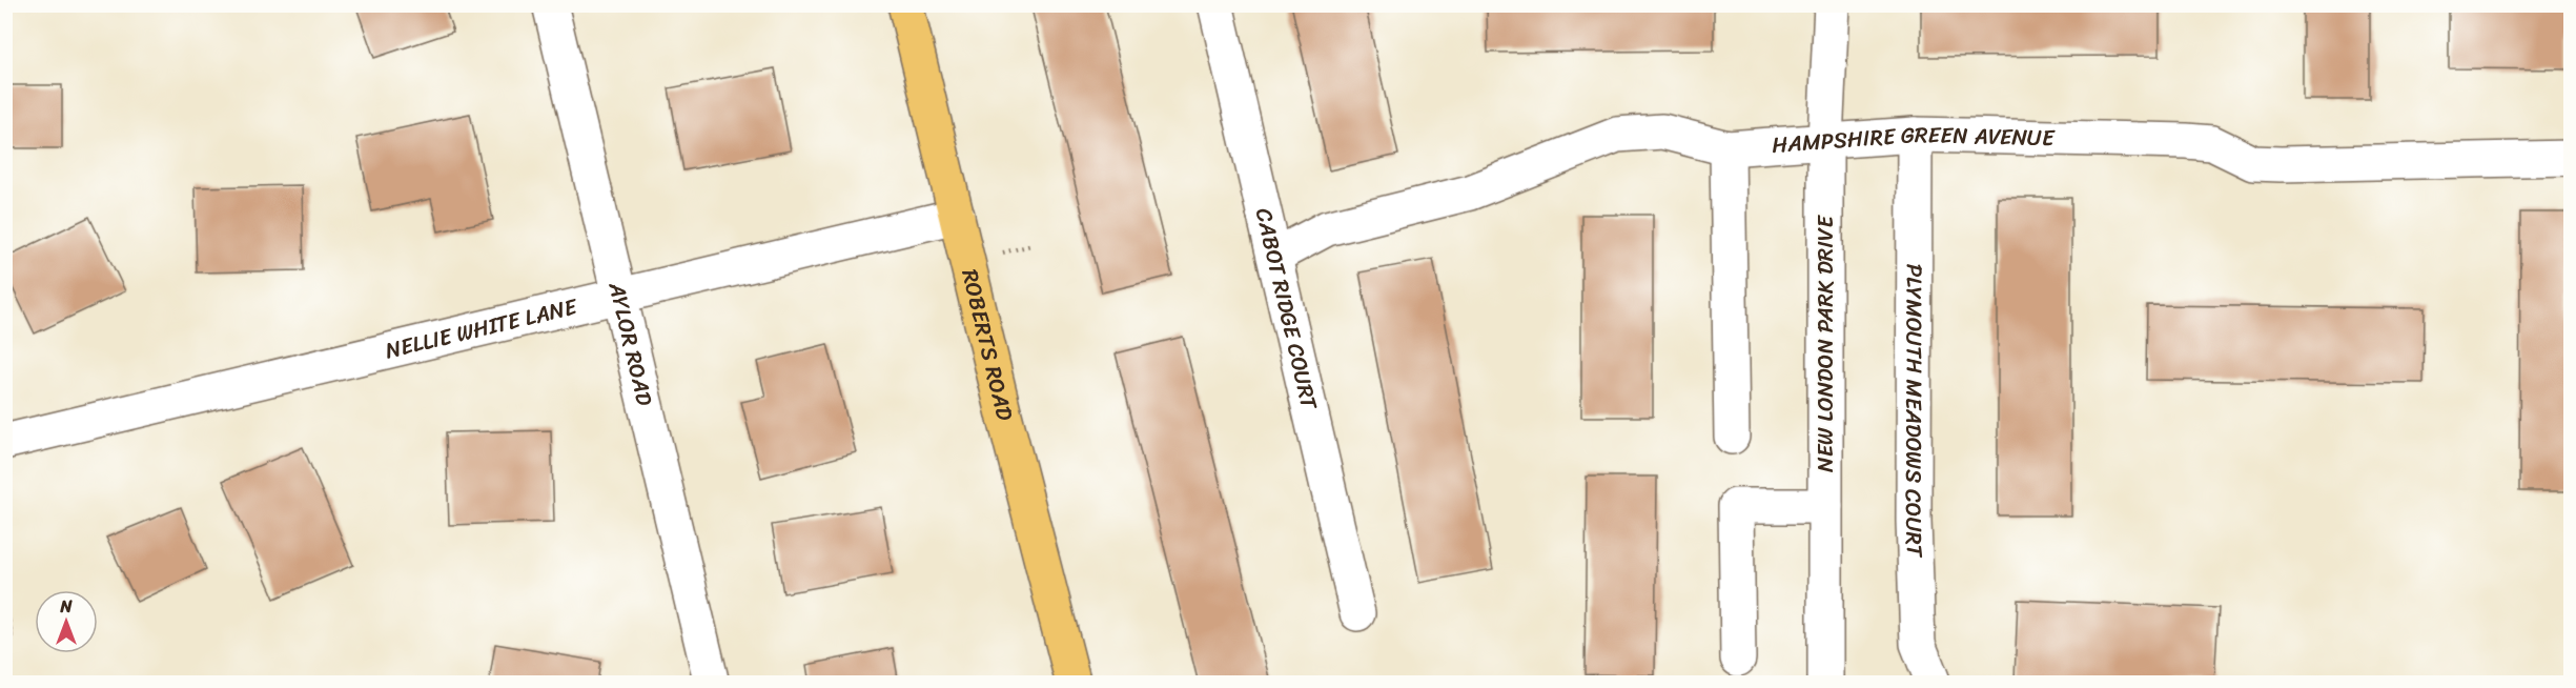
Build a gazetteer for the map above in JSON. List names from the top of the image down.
{
  "streets": {
    "main road": ["ROBERTS ROAD"],
    "street": [
      "HAMPSHIRE GREEN AVENUE",
      "CABOT RIDGE COURT",
      "NELLIE WHITE LANE",
      "AYLOR ROAD",
      "NEW LONDON PARK DRIVE",
      "PLYMOUTH MEADOWS COURT"
    ]
  },
  "crossings": [
    ["HAMPSHIRE GREEN AVENUE", "CABOT RIDGE COURT"],
    ["HAMPSHIRE GREEN AVENUE", "NEW LONDON PARK DRIVE"],
    ["HAMPSHIRE GREEN AVENUE", "PLYMOUTH MEADOWS COURT"],
    ["NELLIE WHITE LANE", "AYLOR ROAD"],
    ["NELLIE WHITE LANE", "ROBERTS ROAD"]
  ],
  "north": "top"
}
